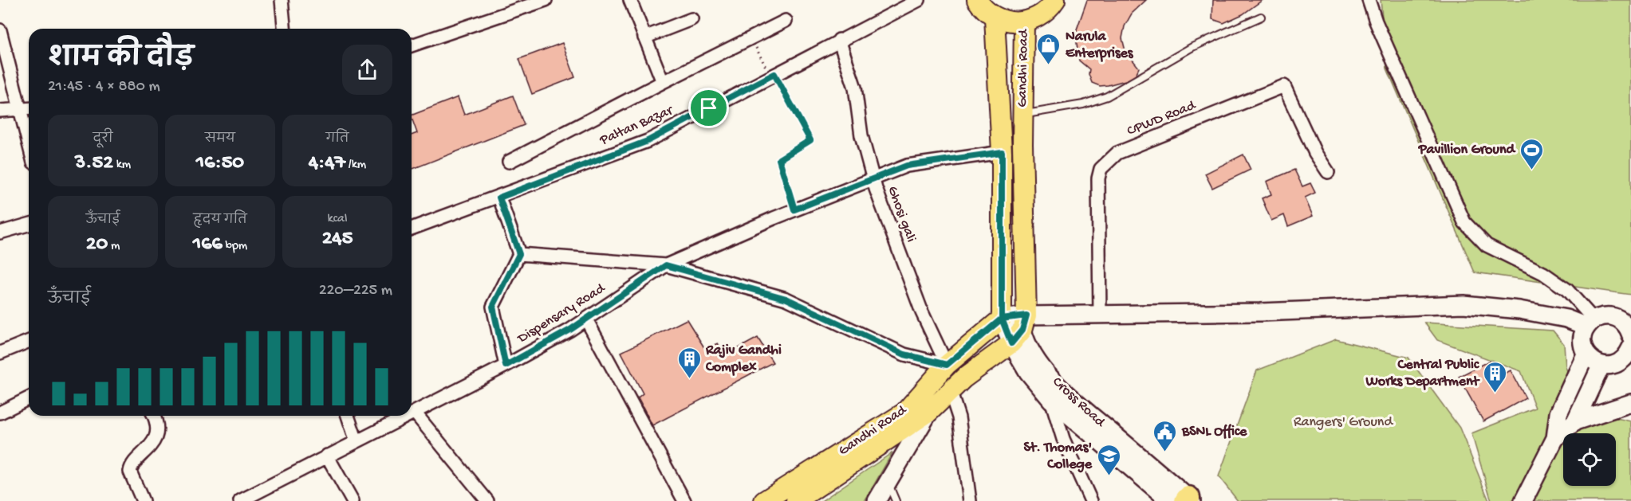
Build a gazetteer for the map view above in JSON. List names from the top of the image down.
{
  "streets": {
    "main road": ["Gandhi Road"],
    "street": [
      "CPWD Road",
      "Paltan Bazar",
      "Ghosi gali",
      "Dispensary Road",
      "Cross Road"
    ]
  },
  "crossings": [
    ["Gandhi Road", "Ghosi gali"],
    ["Gandhi Road", "Dispensary Road"],
    ["Gandhi Road", "Cross Road"],
    ["Paltan Bazar", "Ghosi gali"],
    ["Ghosi gali", "Dispensary Road"]
  ],
  "parks": ["Rangers' Ground"],
  "places": {
    "shop": ["Narula Enterprises"],
    "sports": ["Pavillion Ground"],
    "building": ["Rajiv Gandhi Complex", "Central Public Works Department"],
    "public building": ["BSNL Office"],
    "school or university": ["St. Thomas' College"]
  },
  "page": {
    "heading": ["शाम की दौड़", "21:45 · 4 × 880 m"],
    "stats": [
      ["दूरी", "3.52 km"],
      ["समय", "16:50"],
      ["गति", "4:47 /km"],
      ["ऊँचाई", "20 m"],
      ["हृदय गति", "166 bpm"],
      ["kcal", "245"]
    ],
    "chart": ["ऊँचाई", "220–225 m"]
  }
}
